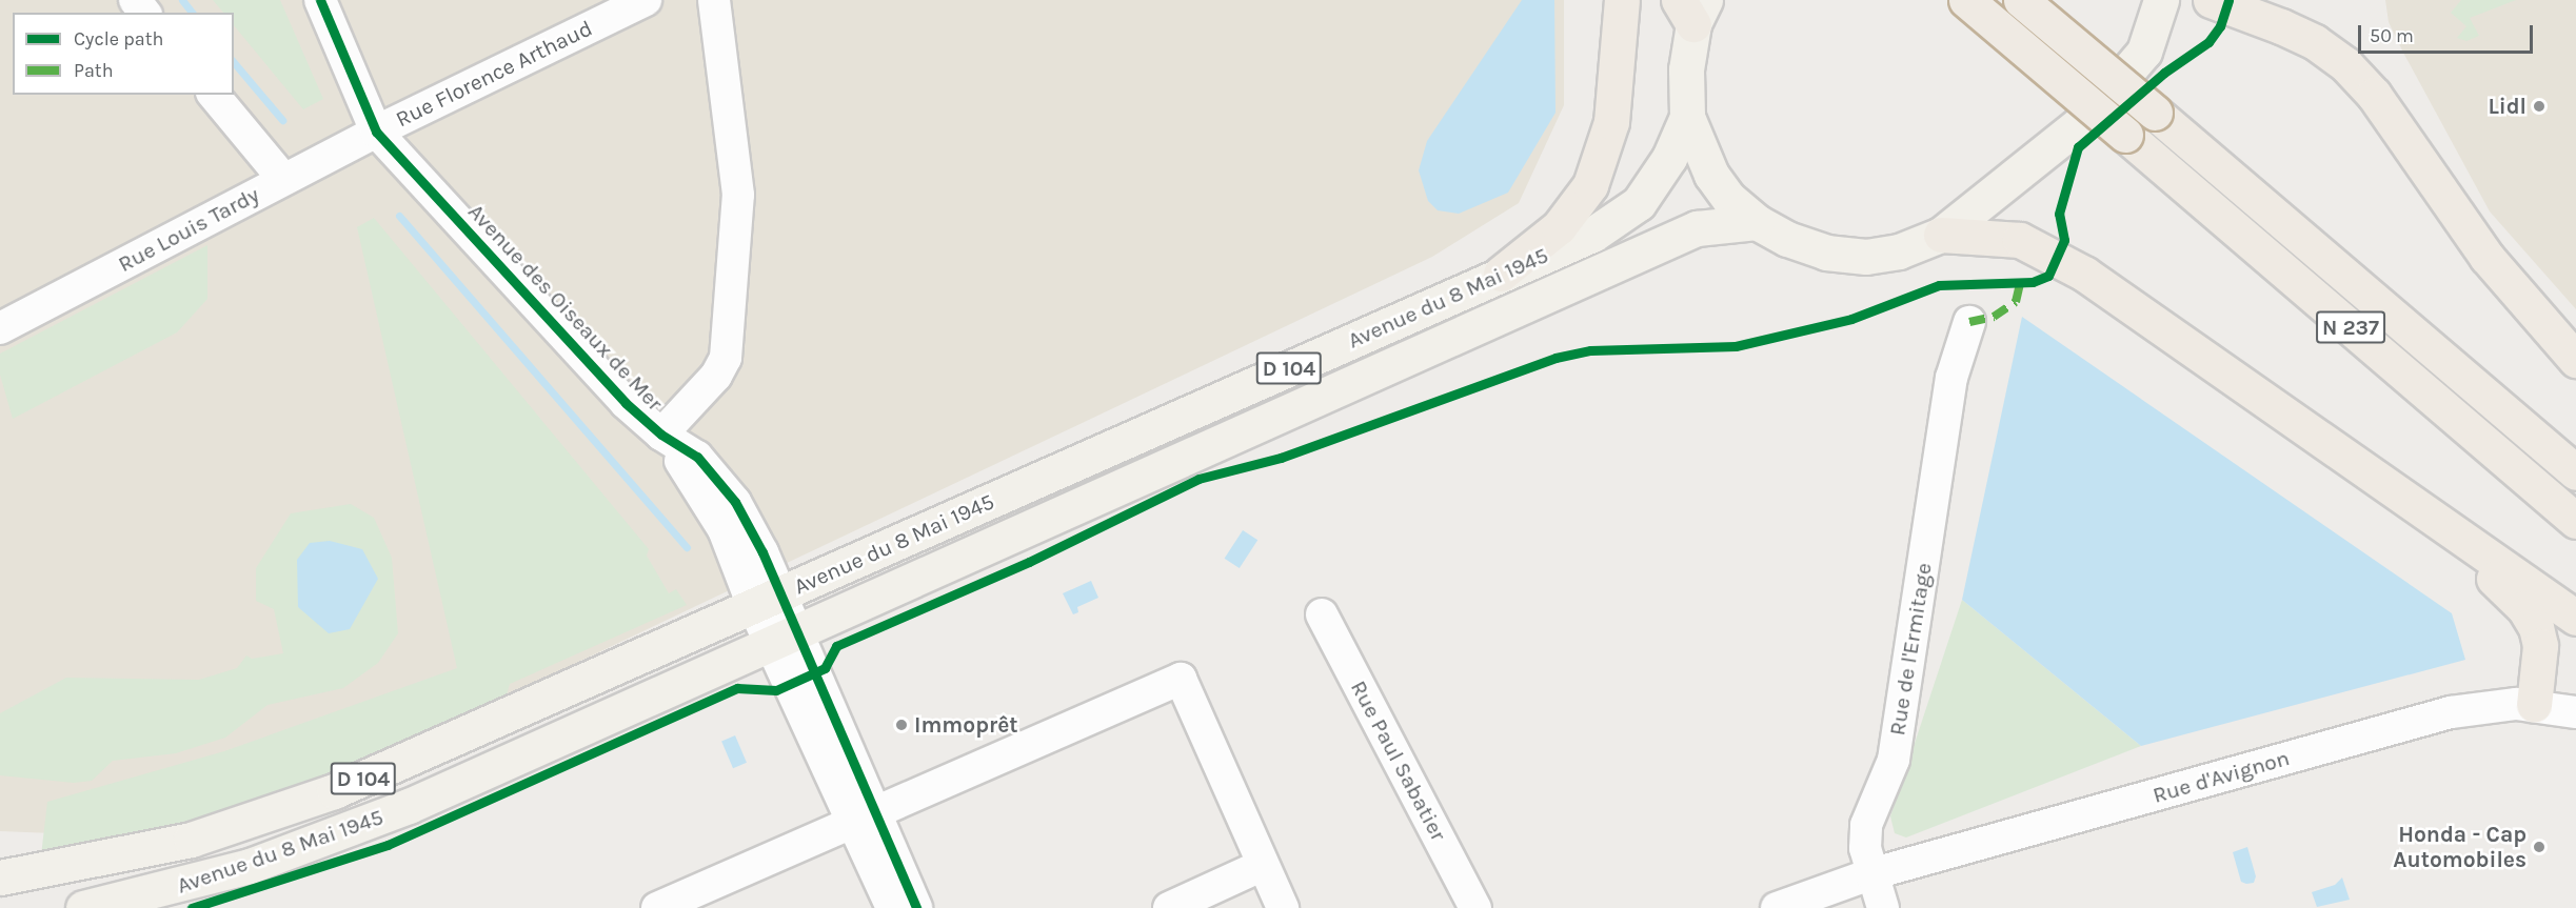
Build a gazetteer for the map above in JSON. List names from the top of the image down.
{
  "streets": {
    "highway": ["N 237"],
    "main road": ["Avenue du 8 Mai 1945", "D 104"],
    "street": [
      "Rue Florence Arthaud",
      "Rue Louis Tardy",
      "Avenue des Oiseaux de Mer",
      "Rue de l'Ermitage",
      "Rue Paul Sabatier",
      "Rue d'Avignon"
    ]
  },
  "crossings": [
    ["Rue Florence Arthaud", "Rue Louis Tardy"],
    ["Rue Florence Arthaud", "Avenue des Oiseaux de Mer"],
    ["Rue Louis Tardy", "Avenue des Oiseaux de Mer"],
    ["Avenue du 8 Mai 1945", "Avenue des Oiseaux de Mer"],
    ["Rue de l'Ermitage", "Rue d'Avignon"]
  ],
  "places": ["Lidl", "Immoprêt", "Honda - Cap Automobiles"],
  "legend": ["Cycle path", "Path"],
  "scale_bar": "50 m"
}
